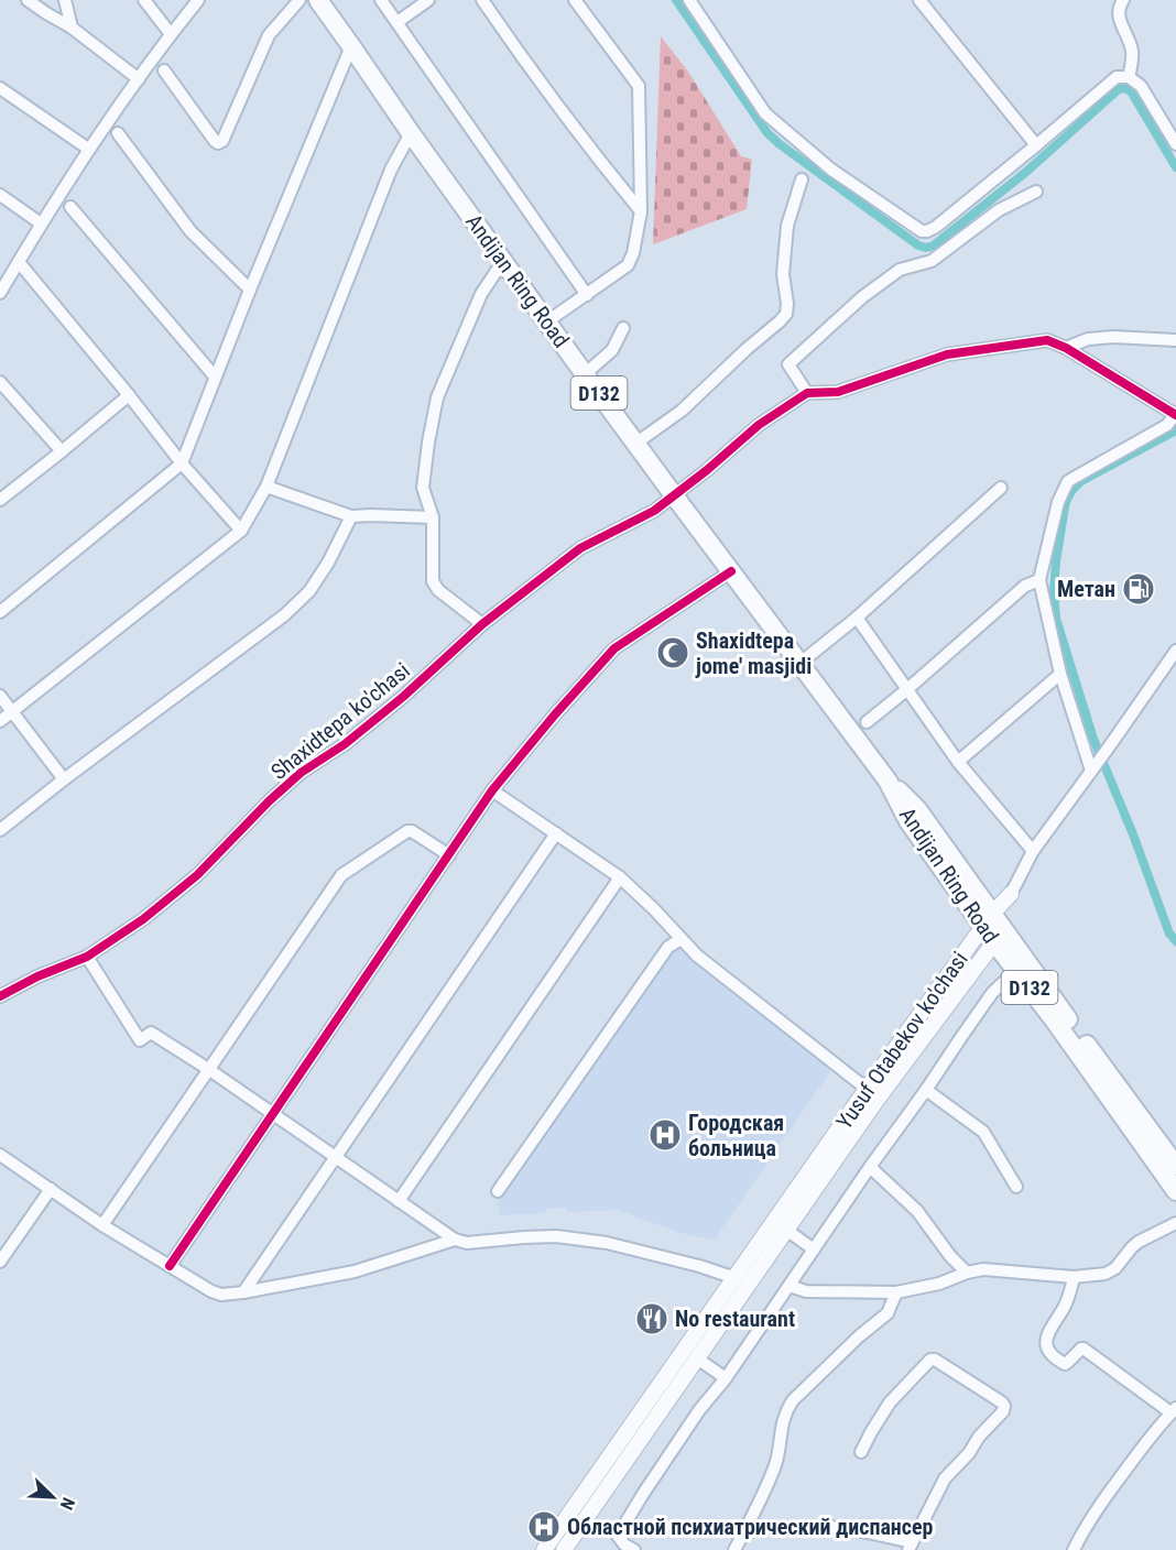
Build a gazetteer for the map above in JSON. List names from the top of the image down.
{
  "streets": {
    "highway": ["Andijan Ring Road", "D132"],
    "main road": ["Yusuf Otabekov ko'chasi"],
    "street": ["Shaxidtepa ko'chasi"]
  },
  "crossings": [
    ["Andijan Ring Road", "Shaxidtepa ko'chasi"],
    ["Andijan Ring Road", "Yusuf Otabekov ko'chasi"]
  ],
  "places": {
    "fuel station": ["Метан"],
    "mosque": ["Shaxidtepa jome' masjidi"],
    "hospital": ["Городская больница", "Областной психиатрический диспансер"],
    "restaurant": ["No restaurant"]
  },
  "north": "bottom right"
}
